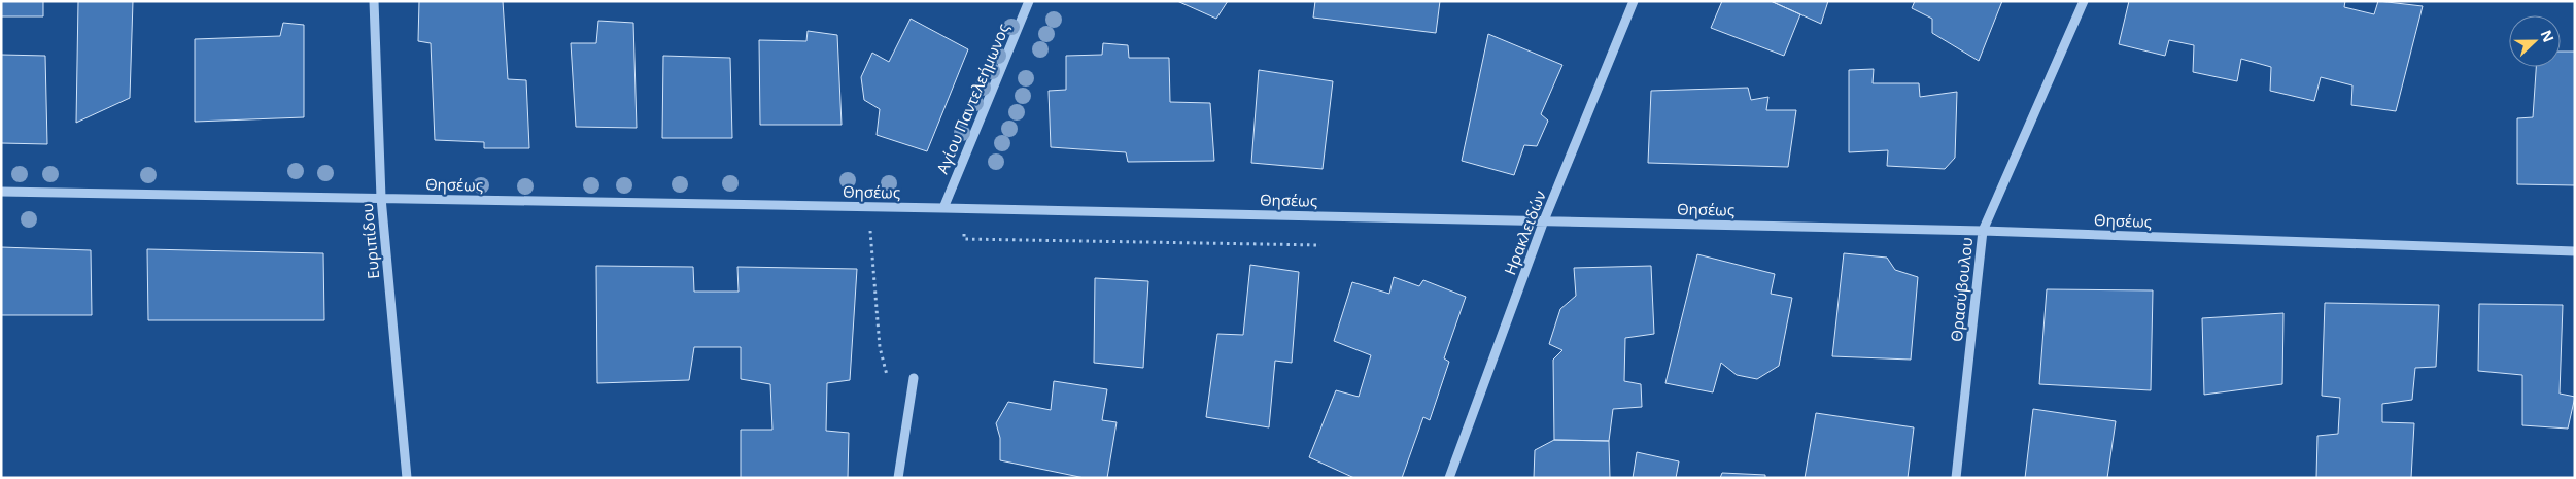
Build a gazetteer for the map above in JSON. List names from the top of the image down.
{
  "streets": {
    "street": [
      "Αγίου Παντελεήμωνος",
      "Θησέως",
      "Ηρακλειδών",
      "Ευριπίδου",
      "Θρασύβουλου"
    ]
  },
  "crossings": [
    ["Αγίου Παντελεήμωνος", "Θησέως"],
    ["Θησέως", "Ηρακλειδών"],
    ["Θησέως", "Ευριπίδου"],
    ["Θησέως", "Θρασύβουλου"]
  ],
  "north": "right"
}
